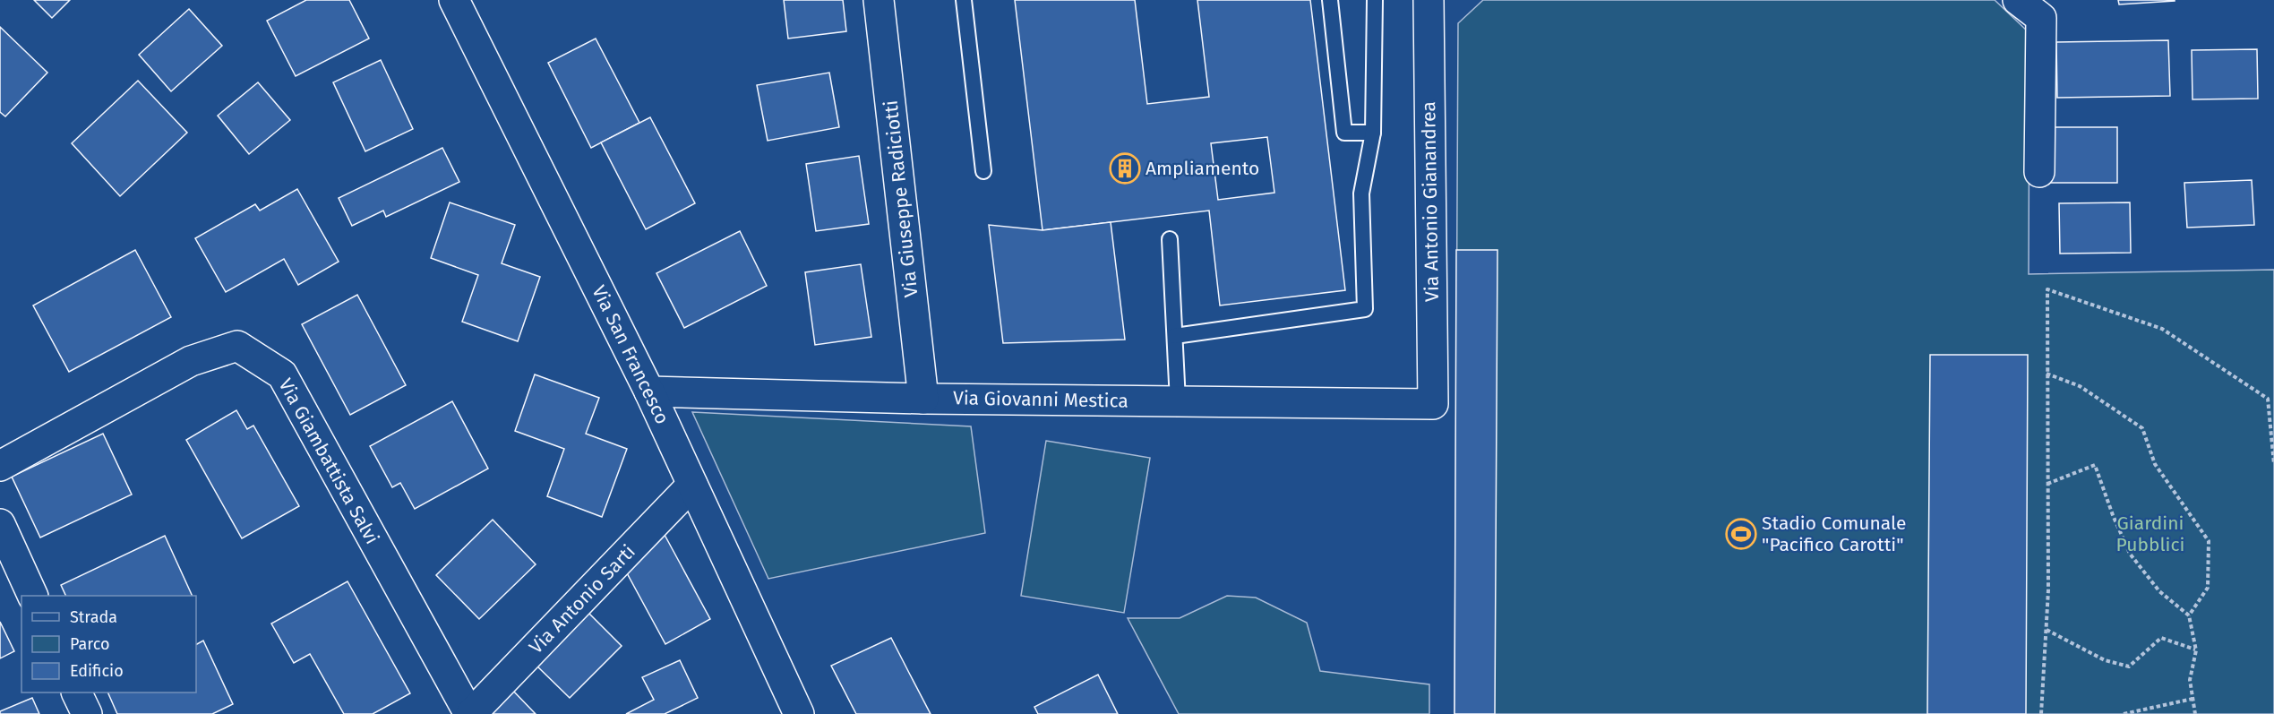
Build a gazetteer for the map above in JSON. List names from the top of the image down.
{
  "streets": {
    "street": [
      "Via Giuseppe Radiciotti",
      "Via Antonio Gianandrea",
      "Via San Francesco",
      "Via Giovanni Mestica",
      "Via Giambattista Salvi",
      "Via Antonio Sarti"
    ]
  },
  "crossings": [
    ["Via Giuseppe Radiciotti", "Via Giovanni Mestica"],
    ["Via Antonio Gianandrea", "Via Giovanni Mestica"],
    ["Via San Francesco", "Via Giovanni Mestica"],
    ["Via San Francesco", "Via Antonio Sarti"],
    ["Via Giambattista Salvi", "Via Antonio Sarti"]
  ],
  "parks": ["Giardini Pubblici"],
  "places": {
    "building": ["Ampliamento"],
    "sports": ["Stadio Comunale \"Pacifico Carotti\""]
  },
  "legend": ["Strada", "Parco", "Edificio"]
}
